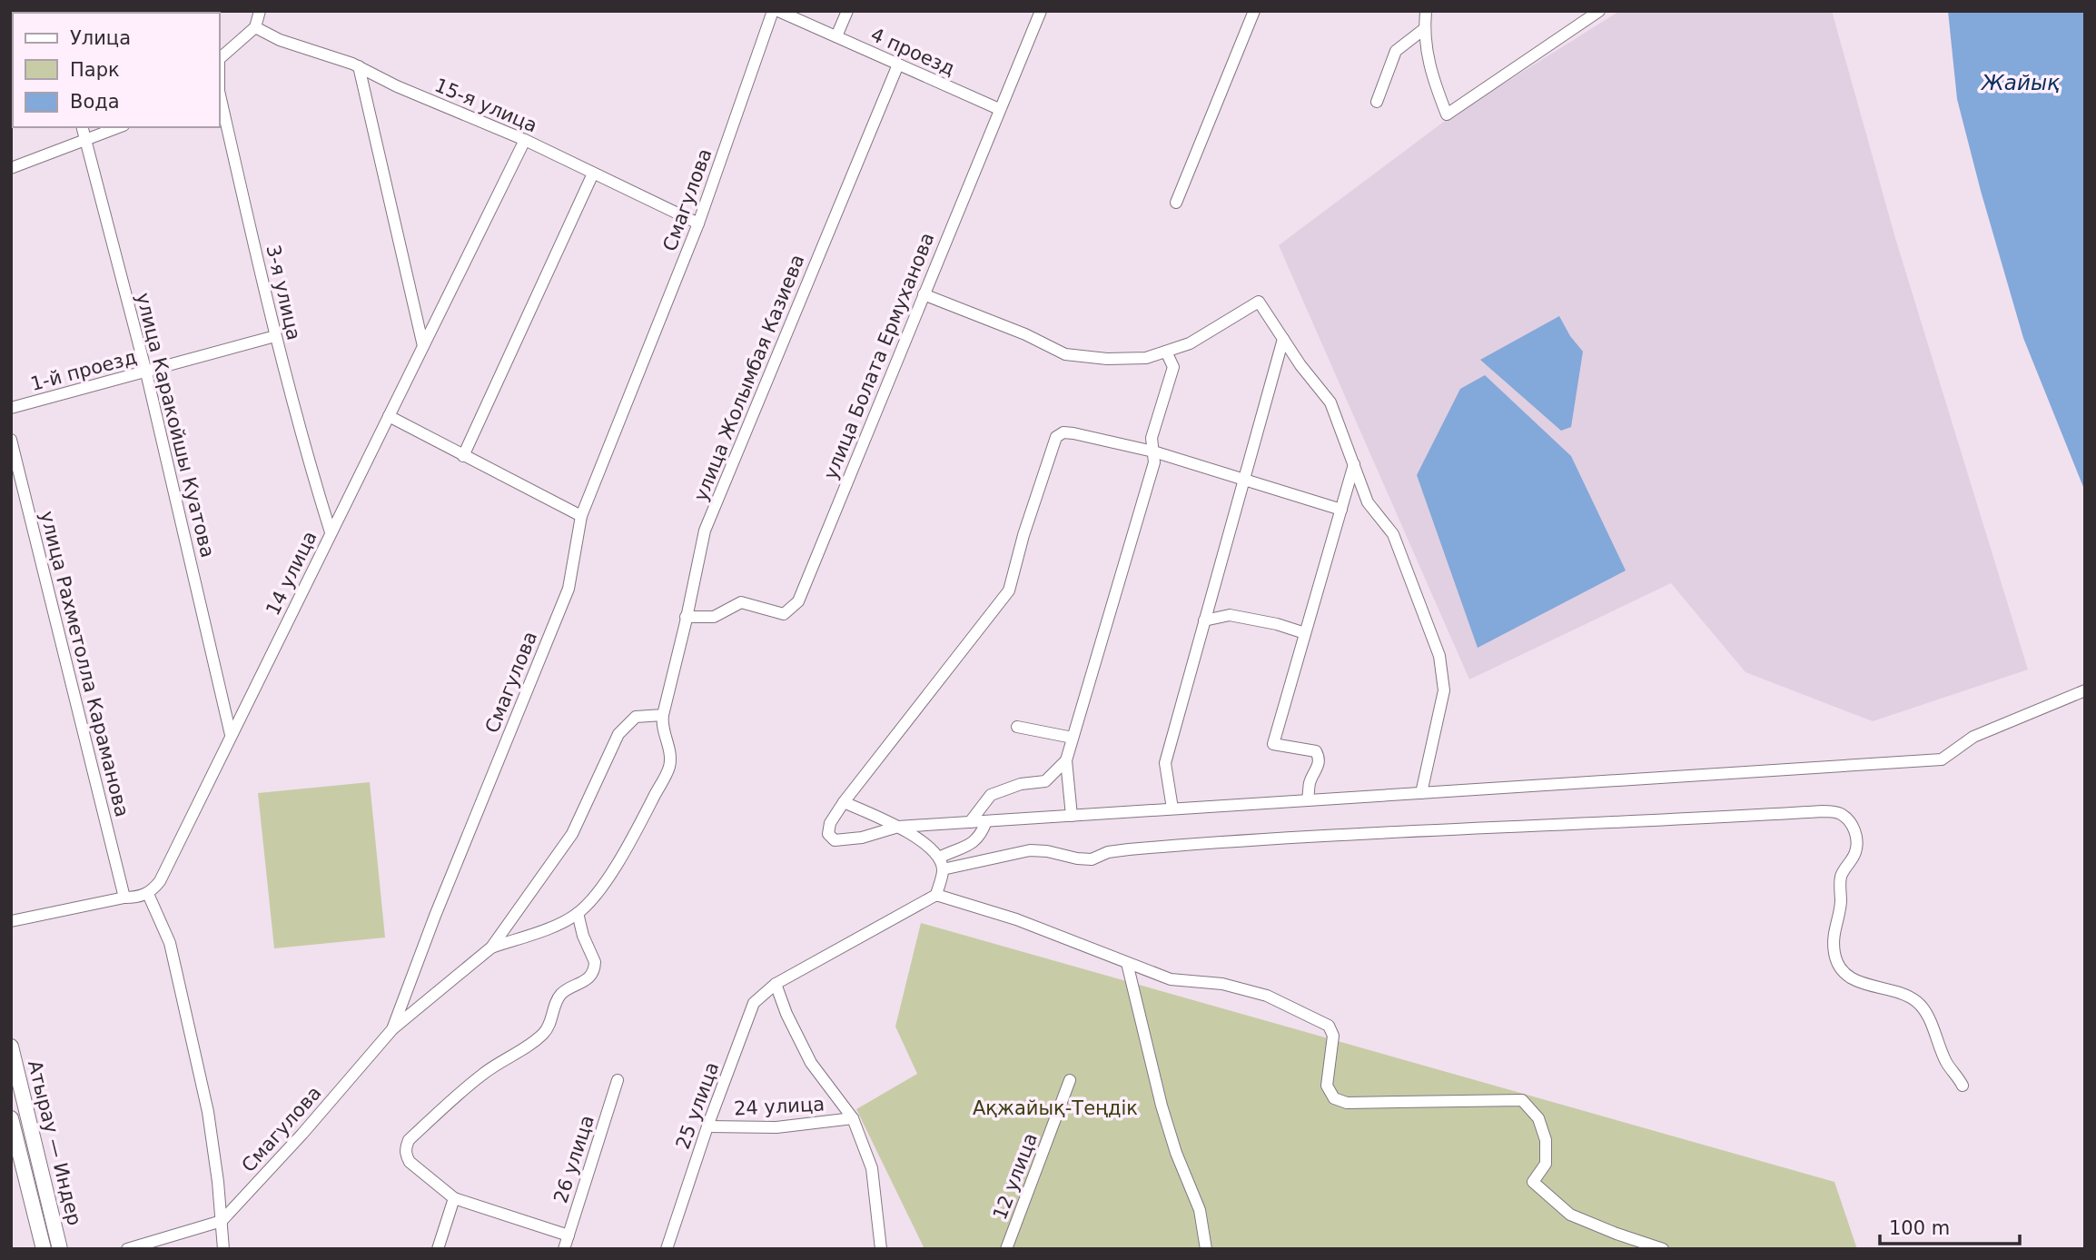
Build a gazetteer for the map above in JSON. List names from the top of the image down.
{
  "streets": {
    "main road": ["Атырау — Индер"],
    "street": [
      "4 проезд",
      "15-я улица",
      "Смагулова",
      "3-я улица",
      "улица Болата Ермуханова",
      "1-й проезд",
      "улица Жолымбая Казиева",
      "улица Каракойшы Куатова",
      "14 улица",
      "улица Рахметолла Караманова",
      "25 улица",
      "24 улица",
      "26 улица",
      "12 улица"
    ]
  },
  "crossings": [
    ["4 проезд", "улица Болата Ермуханова"],
    ["4 проезд", "улица Жолымбая Казиева"],
    ["15-я улица", "Смагулова"],
    ["15-я улица", "14 улица"],
    ["Смагулова", "улица Жолымбая Казиева"],
    ["3-я улица", "1-й проезд"],
    ["3-я улица", "14 улица"],
    ["улица Болата Ермуханова", "улица Жолымбая Казиева"],
    ["1-й проезд", "улица Каракойшы Куатова"],
    ["улица Каракойшы Куатова", "14 улица"],
    ["25 улица", "24 улица"]
  ],
  "water": ["Жайық"],
  "parks": ["Ақжайық-Теңдік"],
  "legend": ["Улица", "Парк", "Вода"],
  "scale_bar": "100 m"
}
